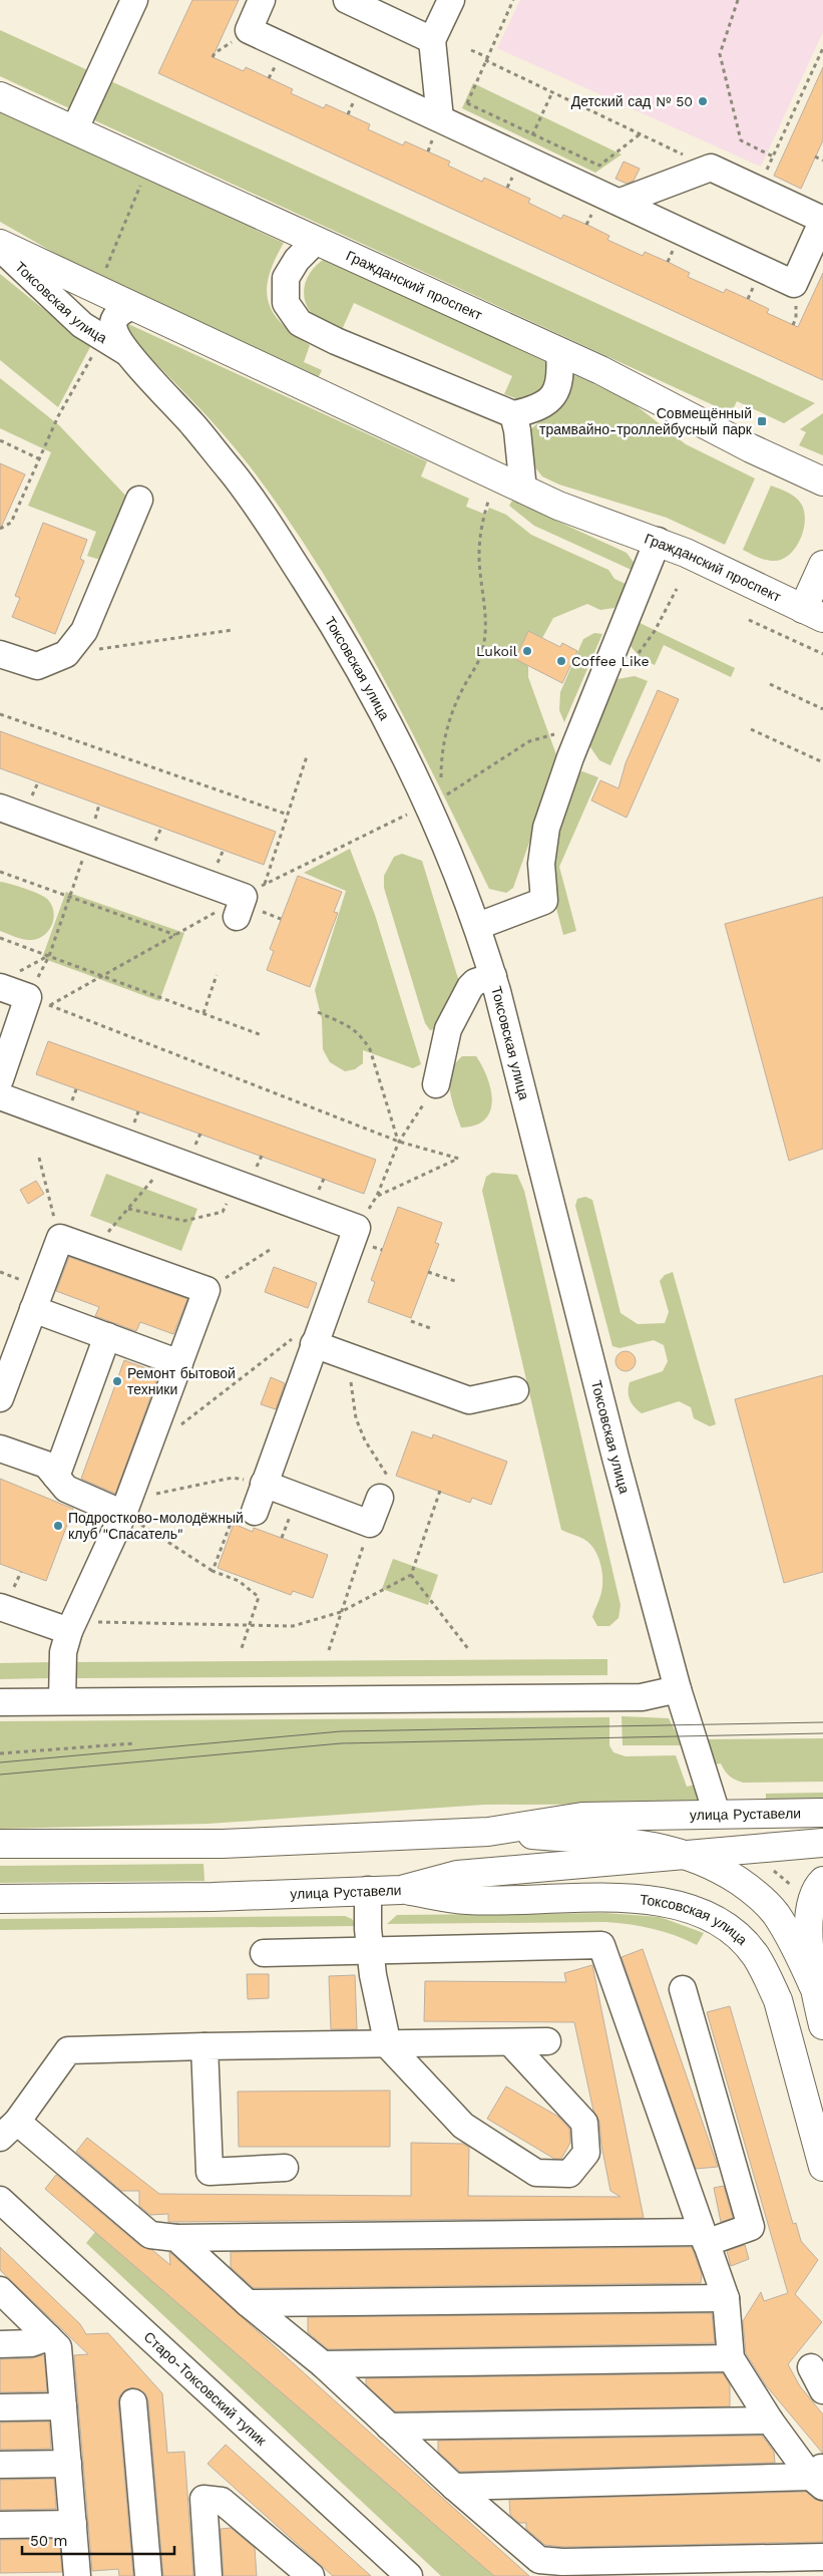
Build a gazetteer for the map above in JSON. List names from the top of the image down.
{
  "streets": {
    "main road": ["Гражданский проспект", "Токсовская улица", "улица Руставели"],
    "street": ["Старо-Токсовский тупик"]
  },
  "crossings": [
    ["Гражданский проспект", "Токсовская улица"],
    ["Токсовская улица", "улица Руставели"]
  ],
  "places": {
    "other": [
      "Детский сад № 50",
      "Lukoil",
      "Coffee Like",
      "Ремонт бытовой техники",
      "Подростково-молодёжный клуб \"Спасатель\""
    ],
    "transit": ["Совмещённый трамвайно-троллейбусный парк"]
  },
  "scale_bar": "50 m"
}
